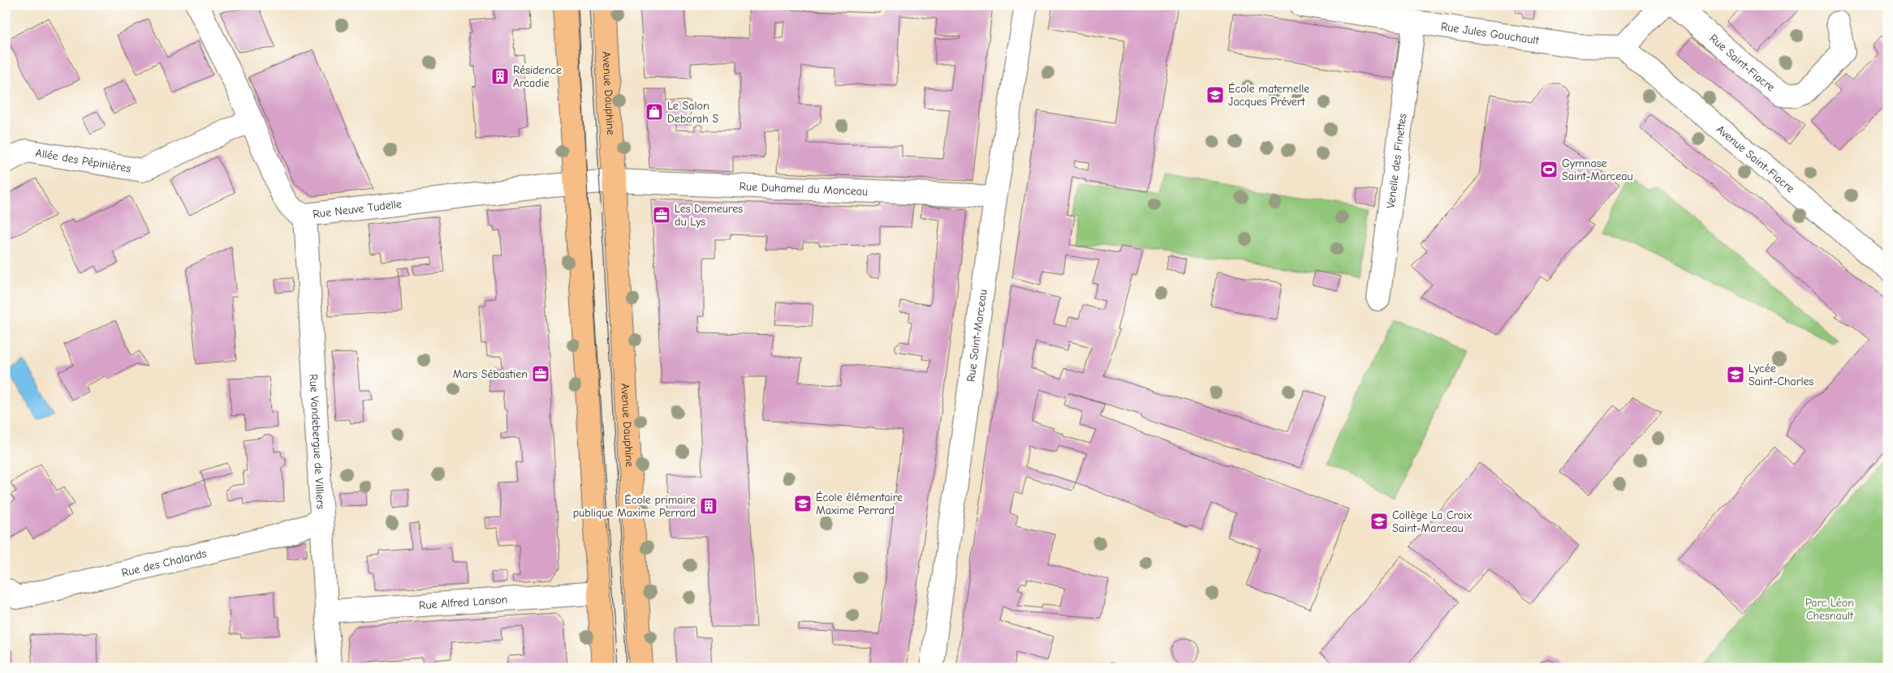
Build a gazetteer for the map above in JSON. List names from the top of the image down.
{
  "streets": {
    "main road": ["Avenue Dauphine"],
    "street": [
      "Rue Jules Gouchault",
      "Rue Saint-Fiacre",
      "Avenue Saint-Fiacre",
      "Allée des Pépinières",
      "Venelle des Finettes",
      "Rue Duhamel du Monceau",
      "Rue Neuve Tudelle",
      "Rue Saint-Marceau",
      "Rue Vandebergue de Villiers",
      "Rue des Chalands",
      "Rue Alfred Lanson"
    ]
  },
  "crossings": [
    ["Rue Jules Gouchault", "Avenue Saint-Fiacre"],
    ["Rue Jules Gouchault", "Venelle des Finettes"],
    ["Avenue Dauphine", "Rue Duhamel du Monceau"],
    ["Allée des Pépinières", "Rue Neuve Tudelle"],
    ["Rue Duhamel du Monceau", "Rue Saint-Marceau"],
    ["Rue Neuve Tudelle", "Rue Vandebergue de Villiers"],
    ["Rue Vandebergue de Villiers", "Rue des Chalands"],
    ["Rue Vandebergue de Villiers", "Rue Alfred Lanson"]
  ],
  "parks": ["Parc Léon Chesnault"],
  "places": {
    "building": ["Résidence Arcadie", "École primaire publique Maxime Perrard"],
    "school or university": [
      "École maternelle Jacques Prévert",
      "Lycée Saint-Charles",
      "École élémentaire Maxime Perrard",
      "Collège La Croix Saint-Marceau"
    ],
    "shop": ["Le Salon Deborah S"],
    "sports": ["Gymnase Saint-Marceau"],
    "office": ["Les Demeures du Lys", "Mars Sébastien"]
  }
}
